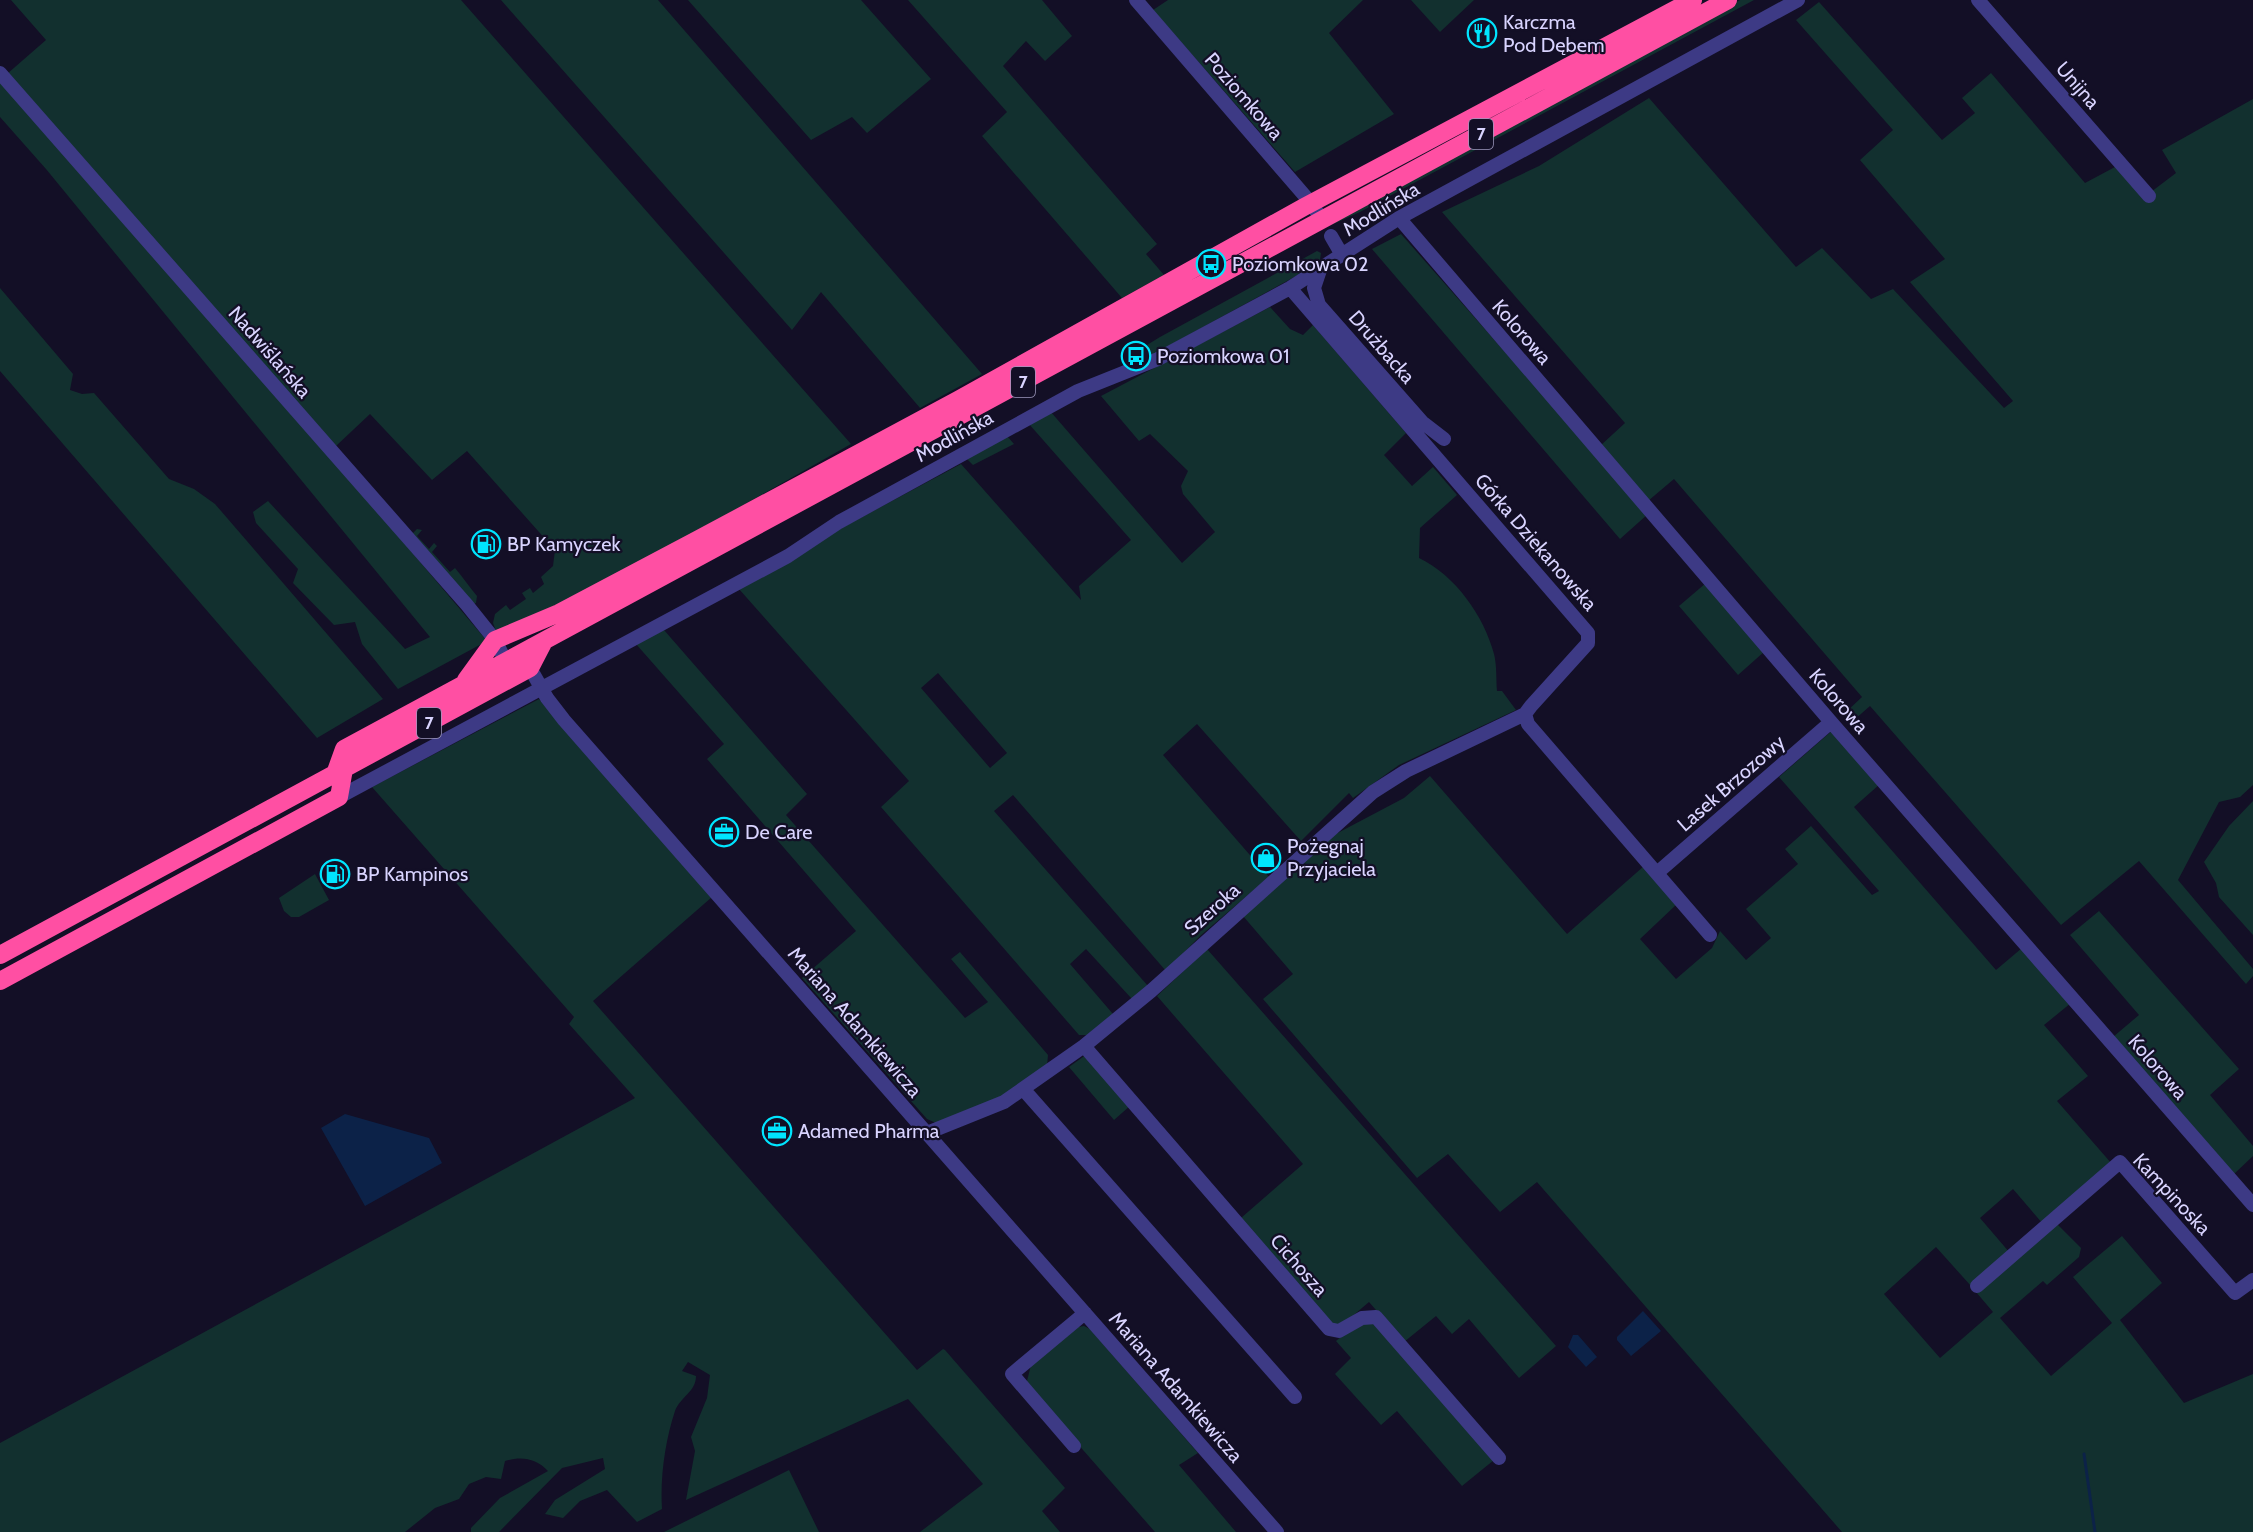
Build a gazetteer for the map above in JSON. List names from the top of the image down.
{
  "streets": {
    "highway": ["7"],
    "street": [
      "Unijna",
      "Poziomkowa",
      "Modlińska",
      "Kolorowa",
      "Drużbacka",
      "Nadwiślańska",
      "Górka Dziekanowska",
      "Lasek Brzozowy",
      "Szeroka",
      "Mariana Adamkiewicza",
      "Kampinoska",
      "Cichosza"
    ]
  },
  "crossings": [
    ["Poziomkowa", "7"],
    ["7", "Nadwiślańska"],
    ["7", "Mariana Adamkiewicza"],
    ["Modlińska", "Kolorowa"],
    ["Modlińska", "Drużbacka"],
    ["Modlińska", "Górka Dziekanowska"],
    ["Modlińska", "Mariana Adamkiewicza"],
    ["Kolorowa", "Lasek Brzozowy"],
    ["Górka Dziekanowska", "Szeroka"],
    ["Szeroka", "Mariana Adamkiewicza"],
    ["Szeroka", "Cichosza"]
  ],
  "places": {
    "restaurant": ["Karczma Pod Dębem"],
    "bus stop": ["Poziomkowa 02", "Poziomkowa 01"],
    "fuel station": ["BP Kamyczek", "BP Kampinos"],
    "office": ["De Care", "Adamed Pharma"],
    "shop": ["Pożegnaj Przyjaciela"]
  }
}
